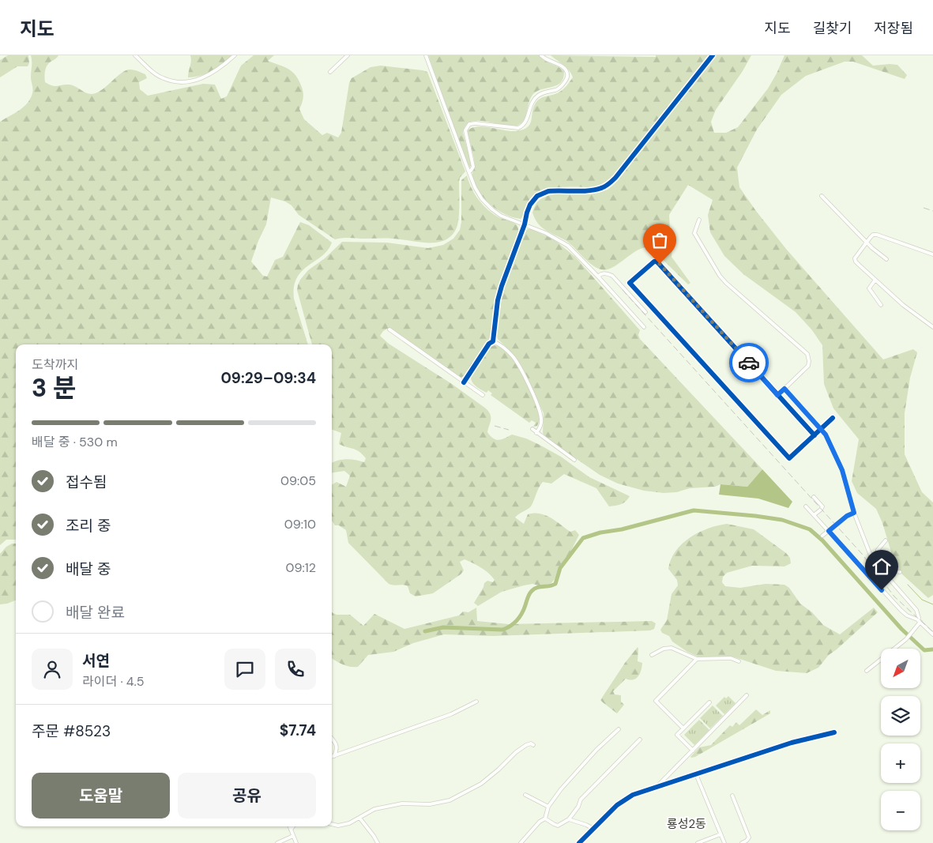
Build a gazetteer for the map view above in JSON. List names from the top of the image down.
{
  "districts": ["룡성2동"],
  "north": "bottom left",
  "page": {
    "header": "지도",
    "nav": ["지도", "길찾기", "저장됨"],
    "heading": ["3 분", "도착까지", "09:29–09:34"],
    "panel": [
      "서연",
      "라이더 · 4.5",
      "주문 #8523",
      "$7.74"
    ],
    "bar": "배달 중 · 530 m",
    "list": [
      ["접수됨", "09:05"],
      ["조리 중", "09:10"],
      ["배달 중", "09:12"],
      "배달 완료"
    ],
    "map_buttons": ["+", "−"],
    "buttons": ["도움말", "공유"]
  }
}
